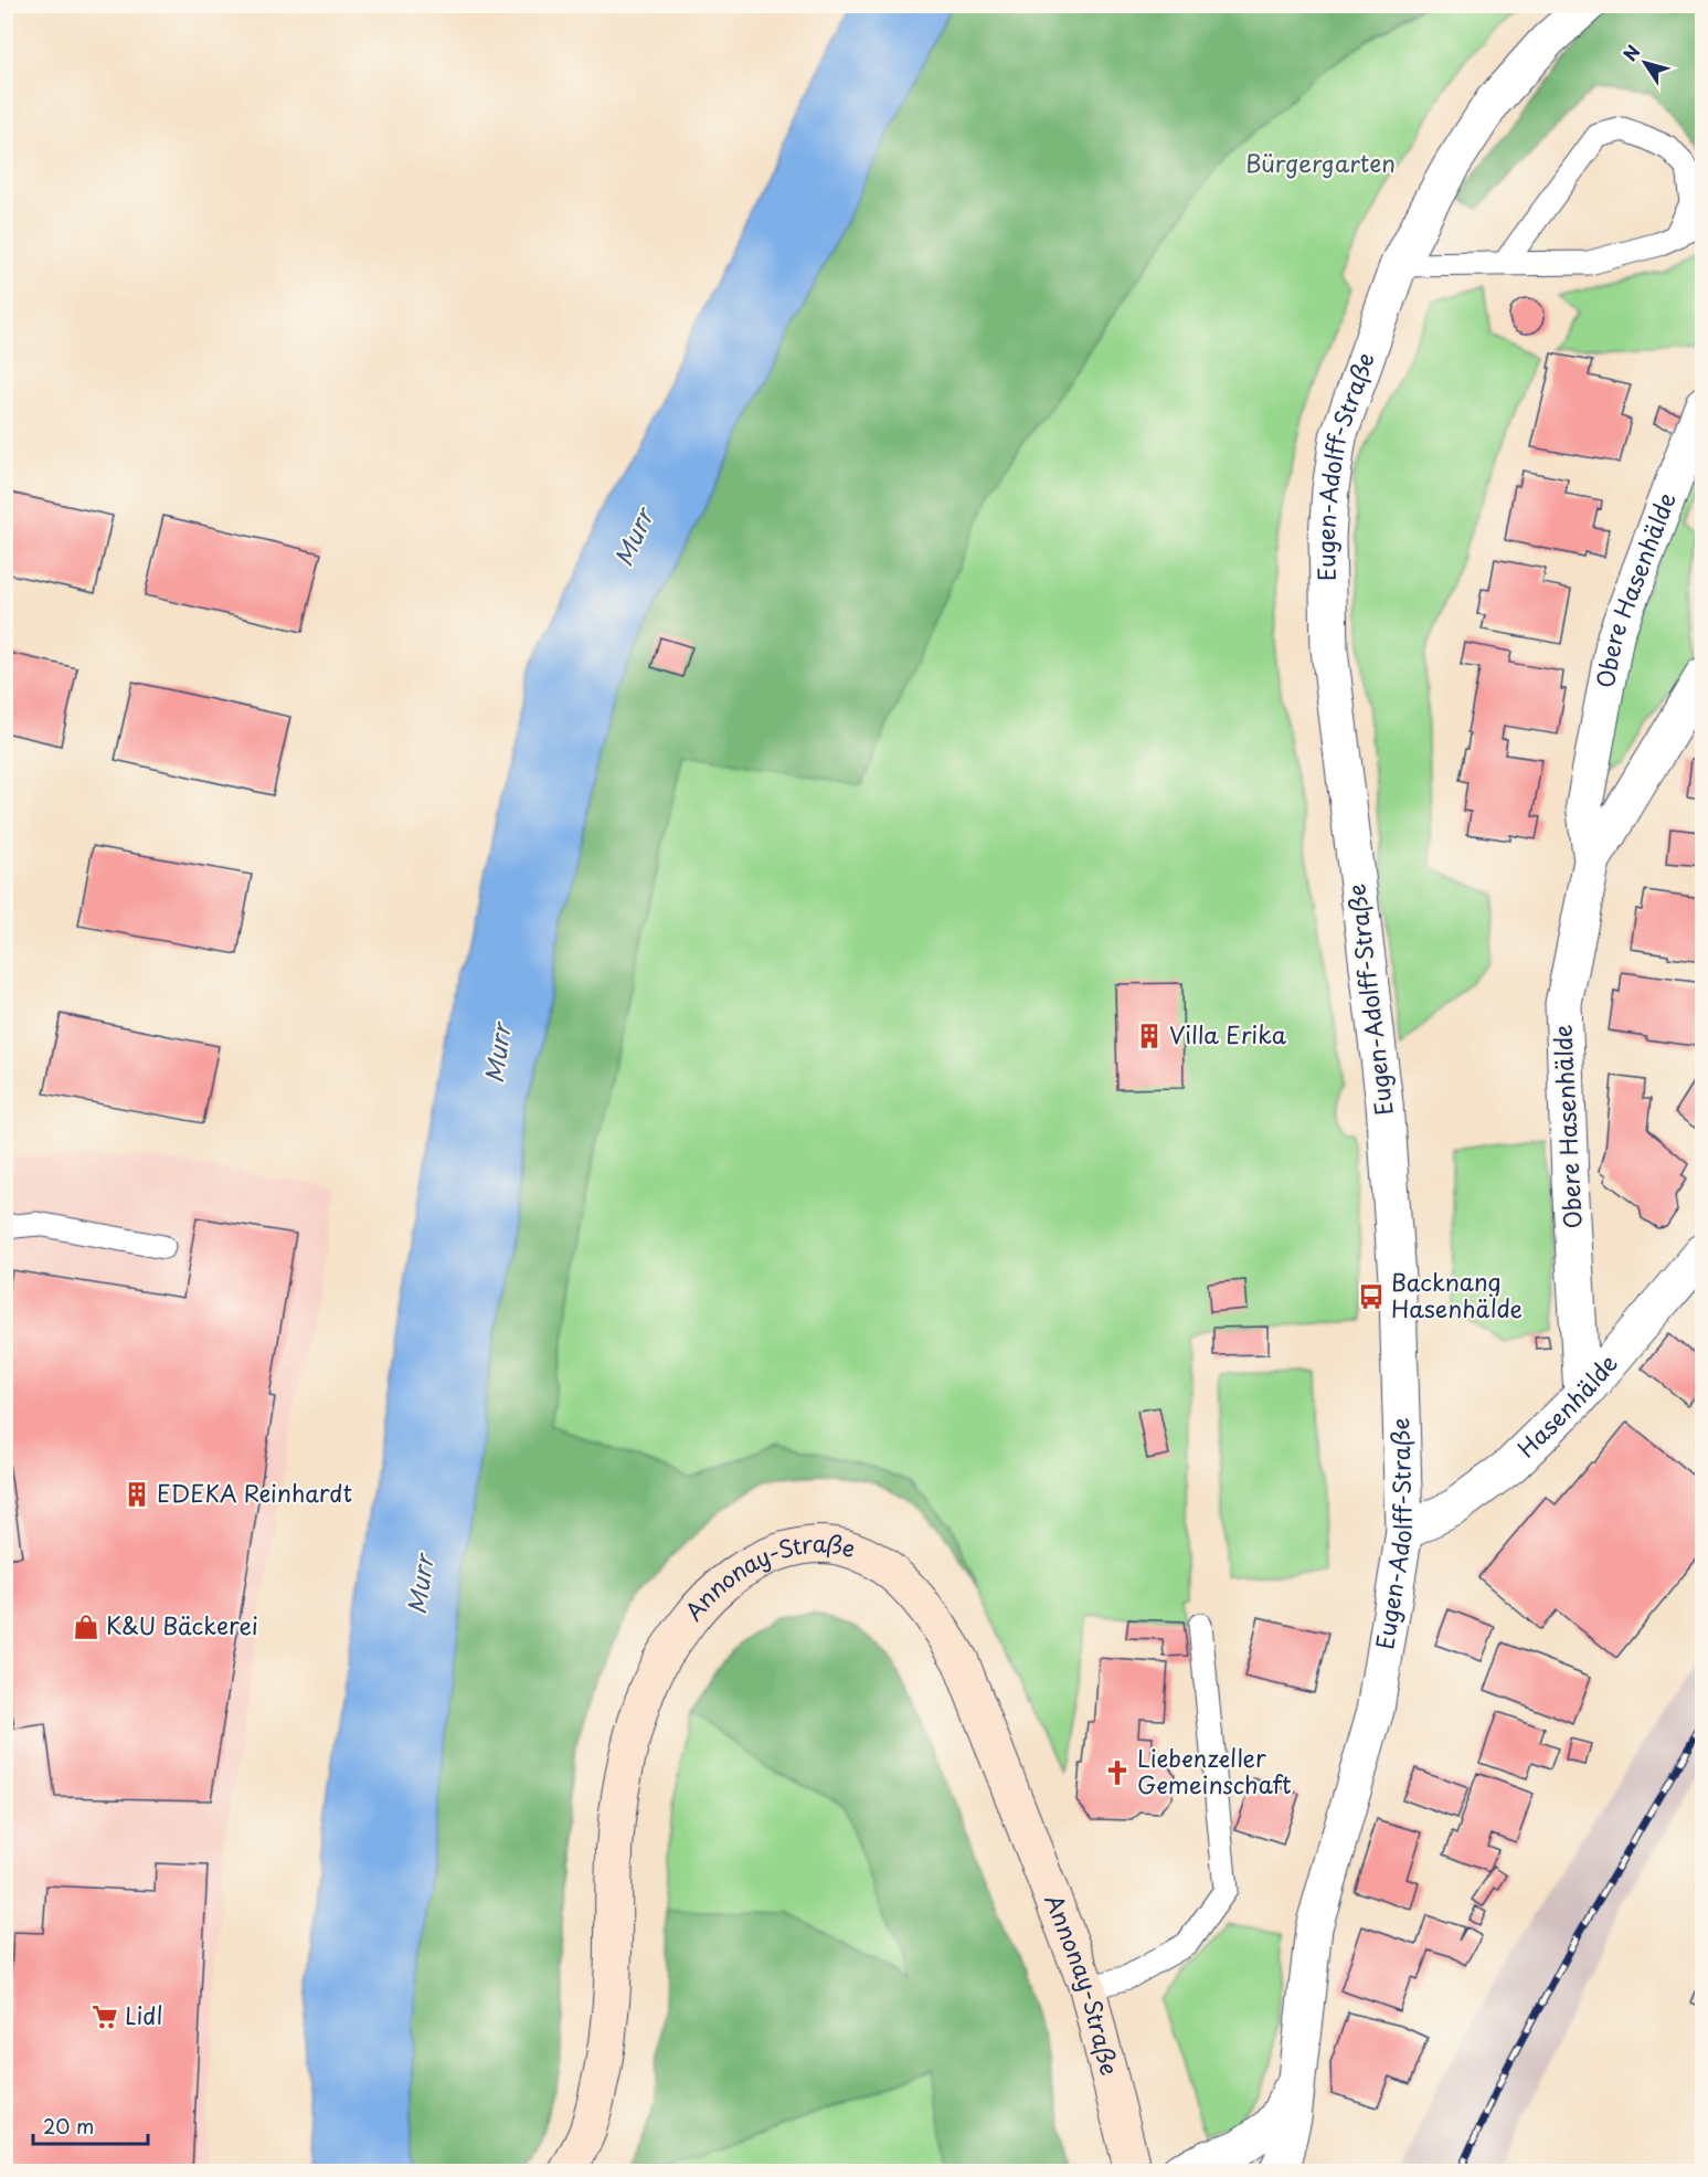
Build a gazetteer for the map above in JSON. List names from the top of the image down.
{
  "streets": {
    "street": [
      "Eugen-Adolff-Straße",
      "Obere Hasenhälde",
      "Hasenhälde",
      "Annonay-Straße"
    ]
  },
  "crossings": [
    ["Eugen-Adolff-Straße", "Hasenhälde"],
    ["Obere Hasenhälde", "Hasenhälde"]
  ],
  "water": ["Murr"],
  "parks": ["Bürgergarten"],
  "places": {
    "building": ["Villa Erika", "EDEKA Reinhardt"],
    "bus stop": ["Backnang Hasenhälde"],
    "shop": ["K&U Bäckerei"],
    "church": ["Liebenzeller Gemeinschaft"],
    "supermarket": ["Lidl"]
  },
  "scale_bar": "20 m",
  "north": "top left"
}
